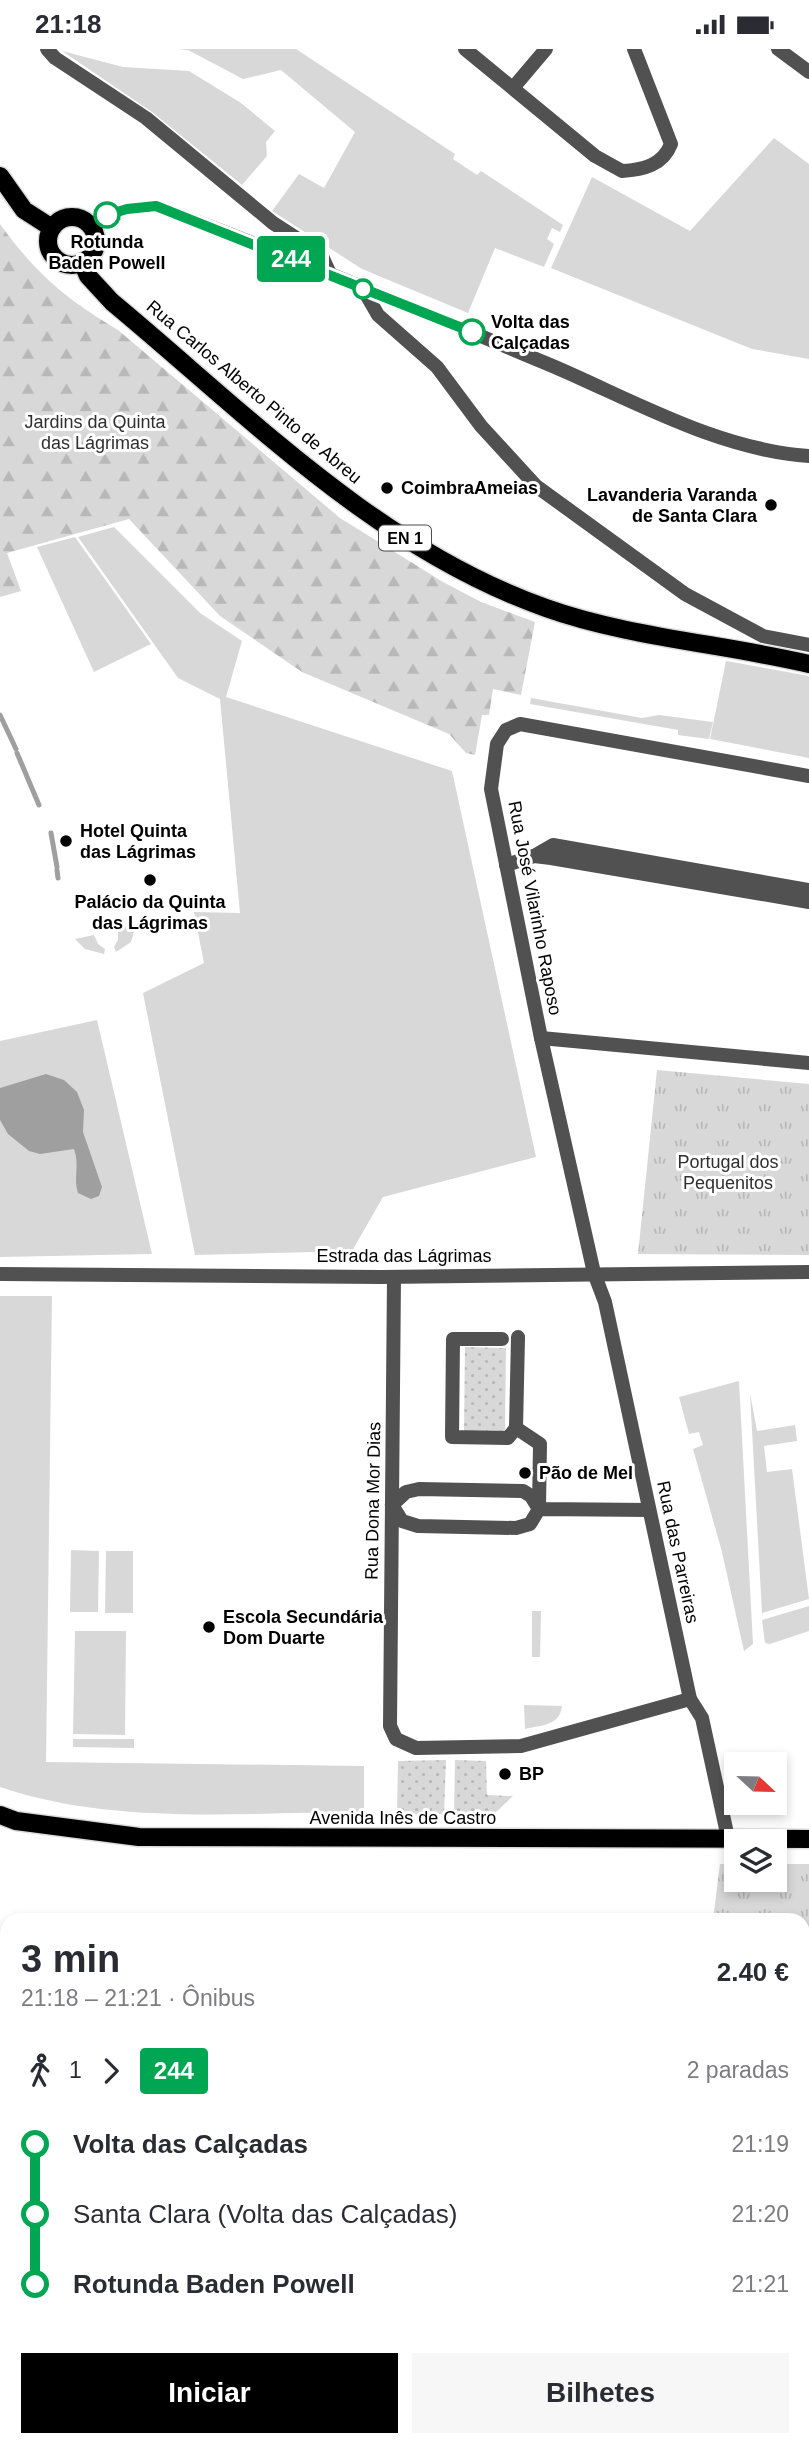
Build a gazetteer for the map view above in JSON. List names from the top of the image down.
{
  "streets": {
    "main road": ["Rua Carlos Alberto Pinto de Abreu", "EN 1", "Avenida Inês de Castro"],
    "street": [
      "Rua José Vilarinho Raposo",
      "Estrada das Lágrimas",
      "Rua Dona Mor Dias",
      "Rua das Parreiras"
    ]
  },
  "crossings": [
    ["Rua José Vilarinho Raposo", "Estrada das Lágrimas"],
    ["Rua José Vilarinho Raposo", "Rua das Parreiras"],
    ["Estrada das Lágrimas", "Rua Dona Mor Dias"],
    ["Estrada das Lágrimas", "Rua das Parreiras"],
    ["Rua Dona Mor Dias", "Rua das Parreiras"]
  ],
  "parks": ["Jardins da Quinta das Lágrimas", "Portugal dos Pequenitos"],
  "places": [
    "Rotunda Baden Powell",
    "Volta das Calçadas",
    "CoimbraAmeias",
    "Lavanderia Varanda de Santa Clara",
    "Hotel Quinta das Lágrimas",
    "Palácio da Quinta das Lágrimas",
    "Pão de Mel",
    "Escola Secundária Dom Duarte",
    "BP"
  ],
  "lines": ["bus line 244"],
  "north": "right",
  "page": {
    "status": "21:18",
    "on_map": "244",
    "heading": ["3 min", "21:18 – 21:21 · Ônibus", "2.40 €"],
    "legs": ["1", "244", "2 paradas"],
    "list": [
      {
        "name": "Volta das Calçadas",
        "value": "21:19"
      },
      {
        "name": "Santa Clara (Volta das Calçadas)",
        "value": "21:20"
      },
      {
        "name": "Rotunda Baden Powell",
        "value": "21:21"
      }
    ],
    "buttons": ["Iniciar", "Bilhetes"]
  }
}
